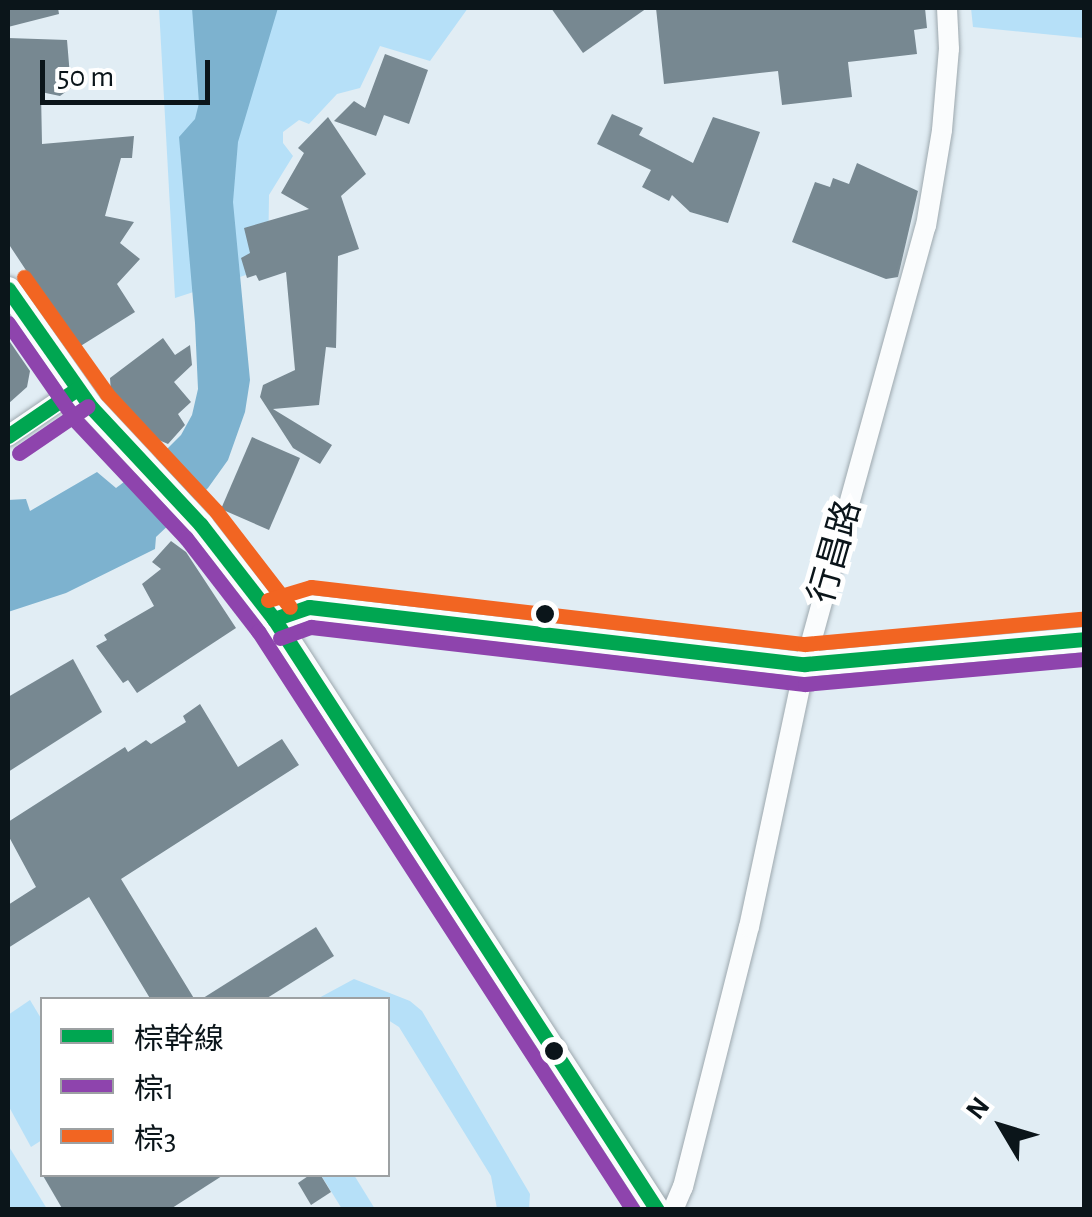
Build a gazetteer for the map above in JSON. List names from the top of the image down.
{
  "streets": {
    "street": ["行昌路"]
  },
  "lines": ["transit line 棕3", "transit line 棕幹線", "transit line 棕1"],
  "legend": ["棕幹線", "棕1", "棕3"],
  "scale_bar": "50 m",
  "north": "top left"
}
